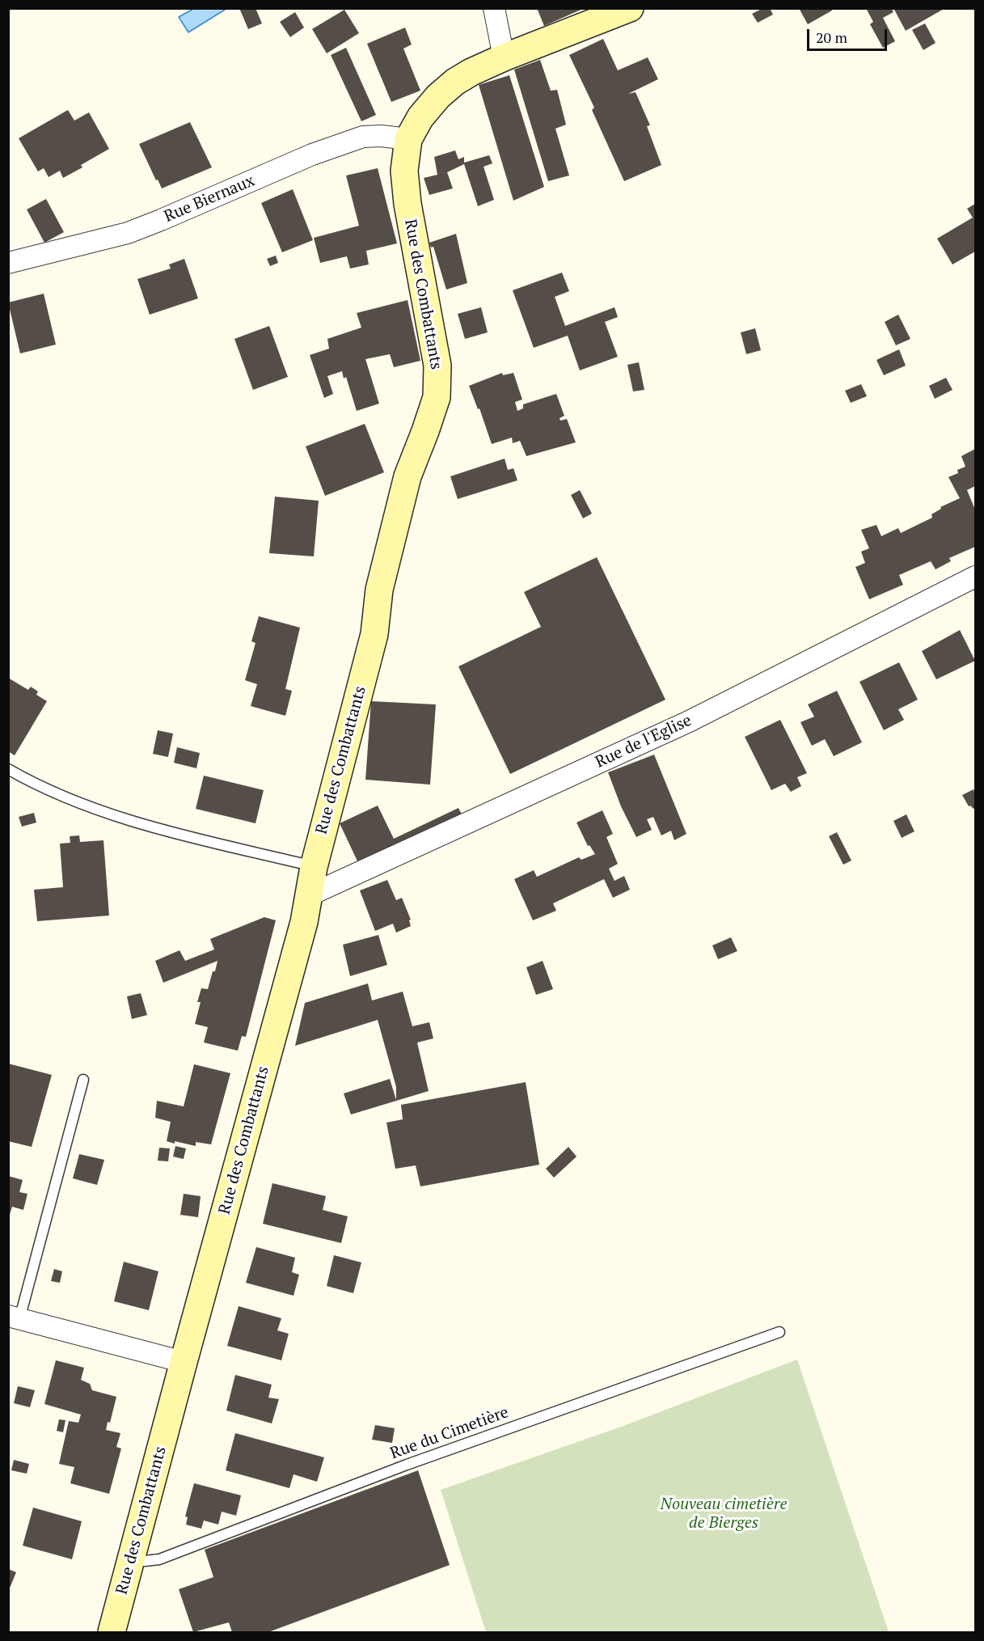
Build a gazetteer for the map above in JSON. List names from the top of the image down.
{
  "streets": {
    "street": ["Rue Biernaux", "Rue des Combattants", "Rue de l'Eglise"],
    "lane": ["Rue du Cimetière"]
  },
  "crossings": [
    ["Rue Biernaux", "Rue des Combattants"],
    ["Rue des Combattants", "Rue de l'Eglise"],
    ["Rue des Combattants", "Rue du Cimetière"]
  ],
  "parks": ["Nouveau cimetière de Bierges"],
  "scale_bar": "20 m"
}
